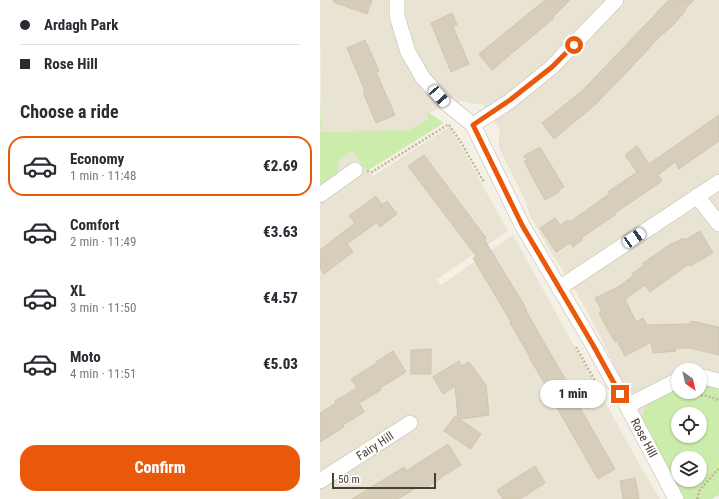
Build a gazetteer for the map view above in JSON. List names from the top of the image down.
{
  "streets": {
    "street": ["Rose Hill", "Fairy Hill"]
  },
  "scale_bar": "50 m",
  "north": "bottom right",
  "page": {
    "banner": ["Ardagh Park", "Rose Hill"],
    "heading": "Choose a ride",
    "list": [
      {
        "name": "Economy",
        "note": "1 min · 11:48",
        "value": "€2.69"
      },
      {
        "name": "Comfort",
        "note": "2 min · 11:49",
        "value": "€3.63"
      },
      {
        "name": "XL",
        "note": "3 min · 11:50",
        "value": "€4.57"
      },
      {
        "name": "Moto",
        "note": "4 min · 11:51",
        "value": "€5.03"
      }
    ],
    "bubble": "1 min",
    "buttons": "Confirm",
    "scale": "50 m"
  }
}
